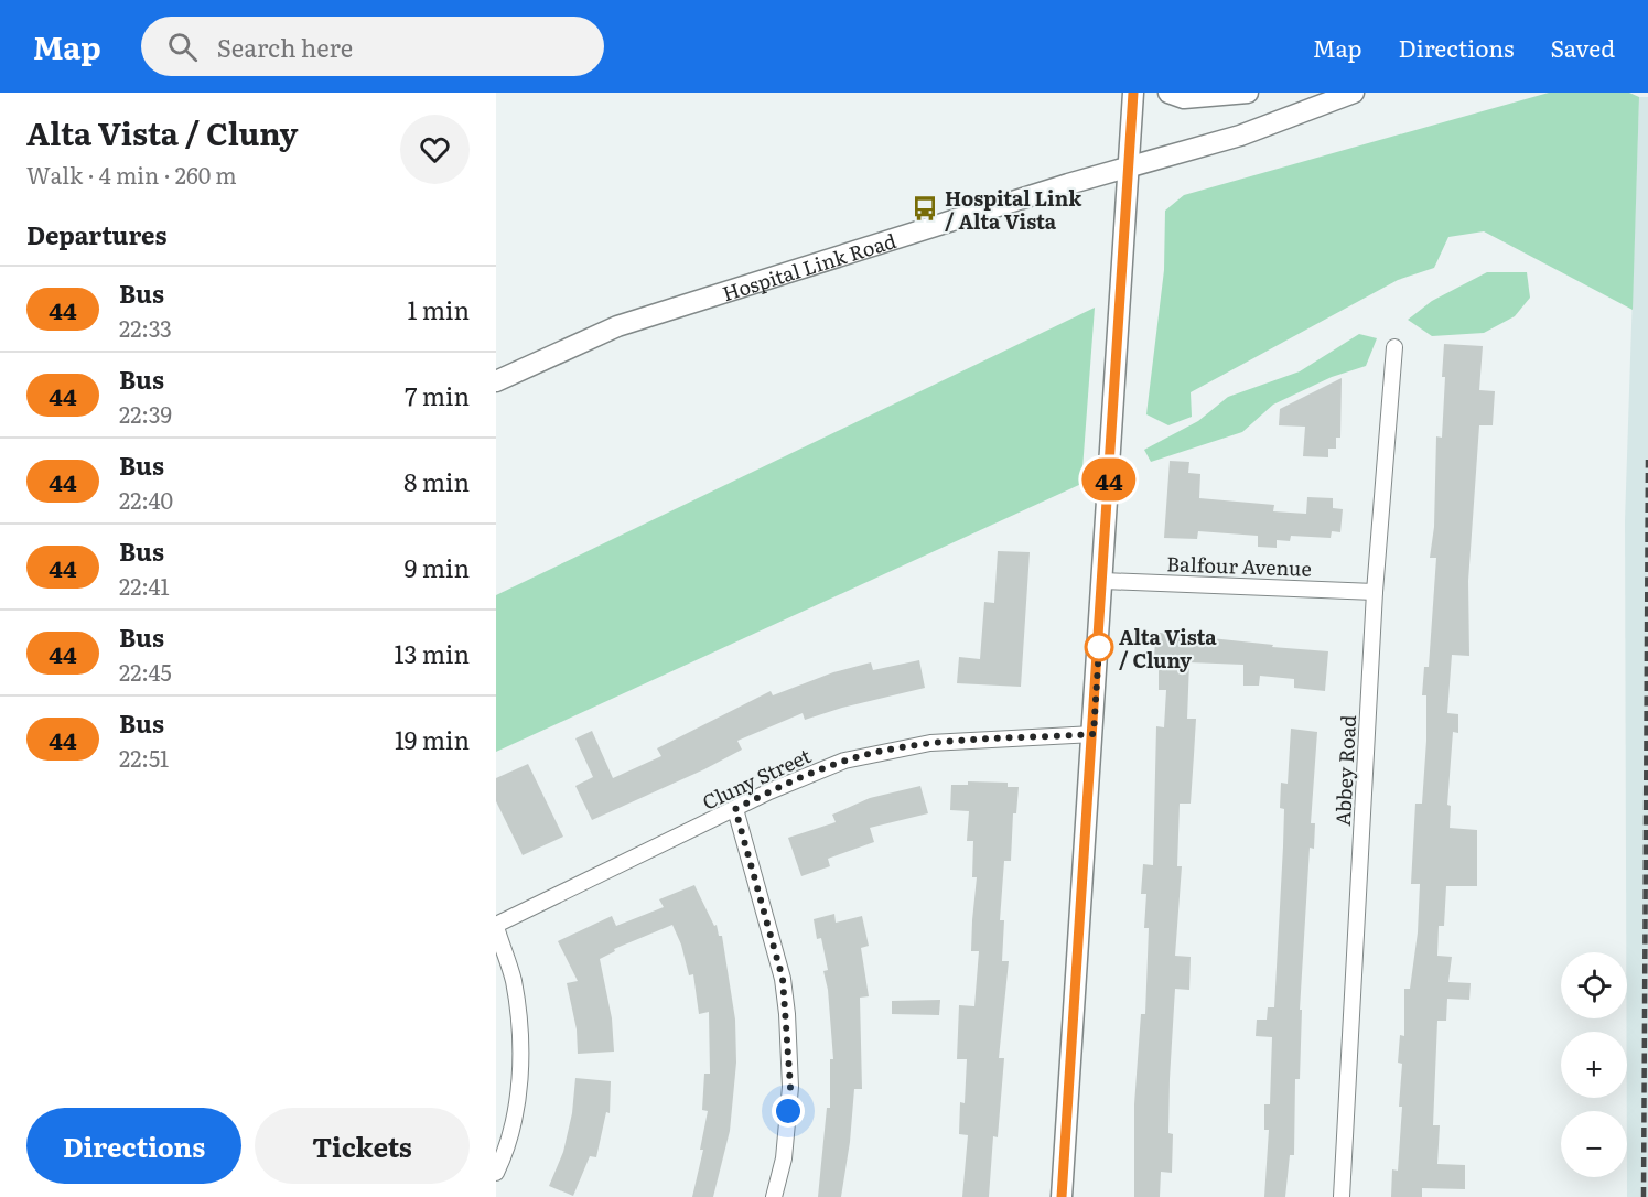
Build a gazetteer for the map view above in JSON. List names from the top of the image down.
{
  "streets": {
    "street": [
      "Hospital Link Road",
      "Balfour Avenue",
      "Abbey Road",
      "Cluny Street"
    ]
  },
  "crossings": [
    ["Balfour Avenue", "Abbey Road"]
  ],
  "places": {
    "bus stop": ["Hospital Link / Alta Vista"],
    "other": ["Alta Vista / Cluny"]
  },
  "lines": ["bus line 44"],
  "page": {
    "header": "Map",
    "search": "Search here",
    "nav": ["Map", "Directions", "Saved"],
    "heading": [
      ["Alta Vista / Cluny", "Walk · 4 min · 260 m"],
      "Departures"
    ],
    "on_map": "44",
    "list": [
      {
        "mark": "44",
        "name": "Bus",
        "note": "22:33",
        "value": "1 min"
      },
      {
        "mark": "44",
        "name": "Bus",
        "note": "22:39",
        "value": "7 min"
      },
      {
        "mark": "44",
        "name": "Bus",
        "note": "22:40",
        "value": "8 min"
      },
      {
        "mark": "44",
        "name": "Bus",
        "note": "22:41",
        "value": "9 min"
      },
      {
        "mark": "44",
        "name": "Bus",
        "note": "22:45",
        "value": "13 min"
      },
      {
        "mark": "44",
        "name": "Bus",
        "note": "22:51",
        "value": "19 min"
      }
    ],
    "map_buttons": ["+", "−"],
    "buttons": ["Directions", "Tickets"]
  }
}
